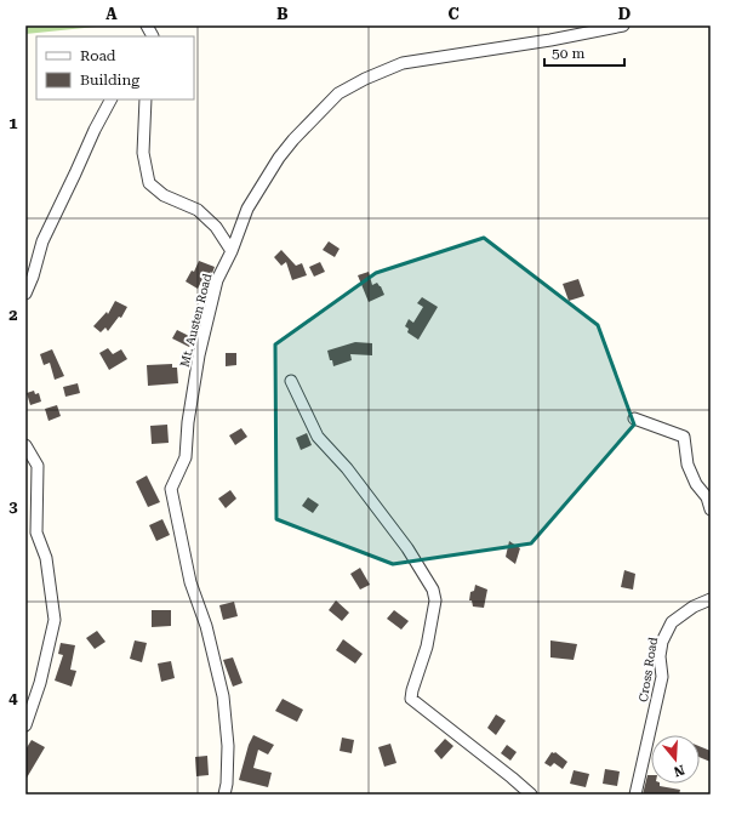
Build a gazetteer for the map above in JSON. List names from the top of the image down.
{
  "streets": {
    "street": ["Mt. Austen Road", "Cross Road"]
  },
  "legend": ["Road", "Building"],
  "scale_bar": "50 m",
  "north": "bottom",
  "grid": {
    "columns": [
      "A",
      "B",
      "C",
      "D"
    ],
    "rows": [
      "1",
      "2",
      "3",
      "4"
    ]
  }
}
